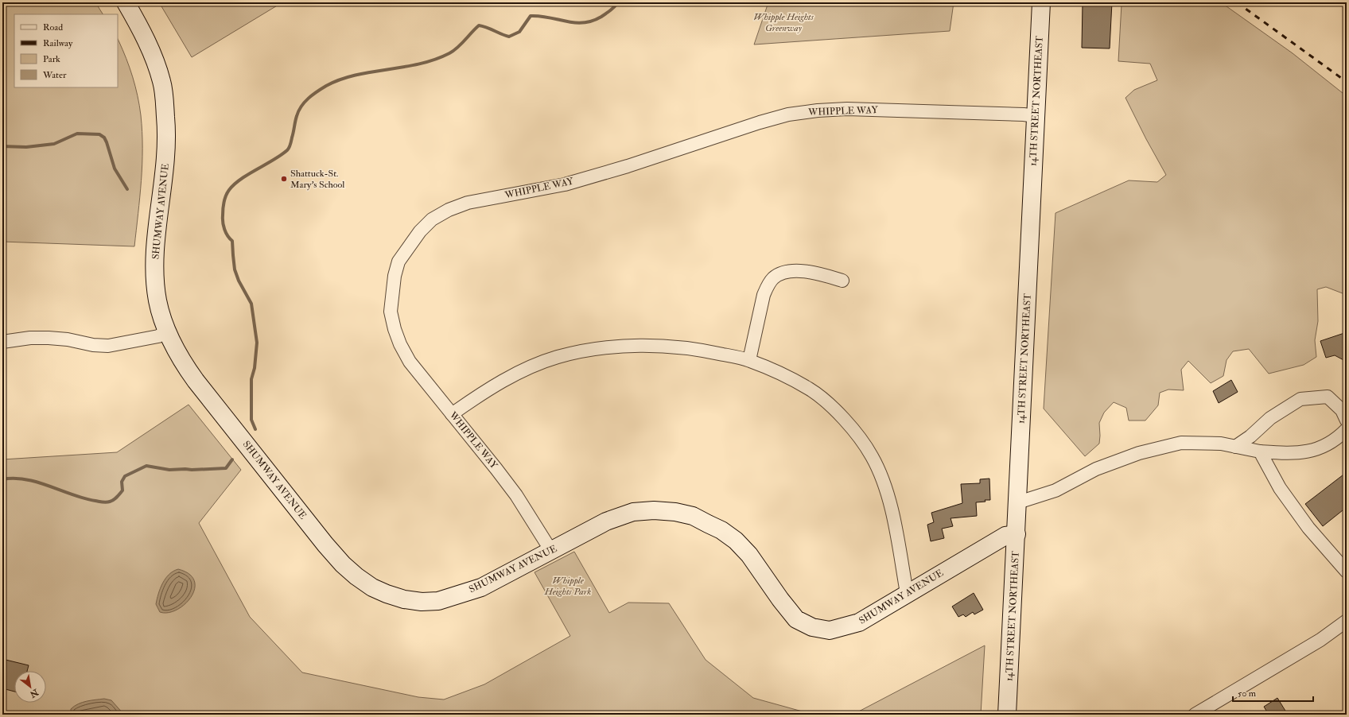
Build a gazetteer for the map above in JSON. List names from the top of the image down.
{
  "streets": {
    "street": ["14TH STREET NORTHEAST", "WHIPPLE WAY", "SHUMWAY AVENUE"]
  },
  "crossings": [
    ["14TH STREET NORTHEAST", "WHIPPLE WAY"],
    ["14TH STREET NORTHEAST", "SHUMWAY AVENUE"],
    ["WHIPPLE WAY", "SHUMWAY AVENUE"]
  ],
  "parks": ["Whipple Heights Greenway", "Whipple Heights Park"],
  "places": ["Shattuck-St. Mary’s School"],
  "legend": [
    "Road",
    "Railway",
    "Park",
    "Water"
  ],
  "scale_bar": "50 m",
  "north": "bottom right"
}
